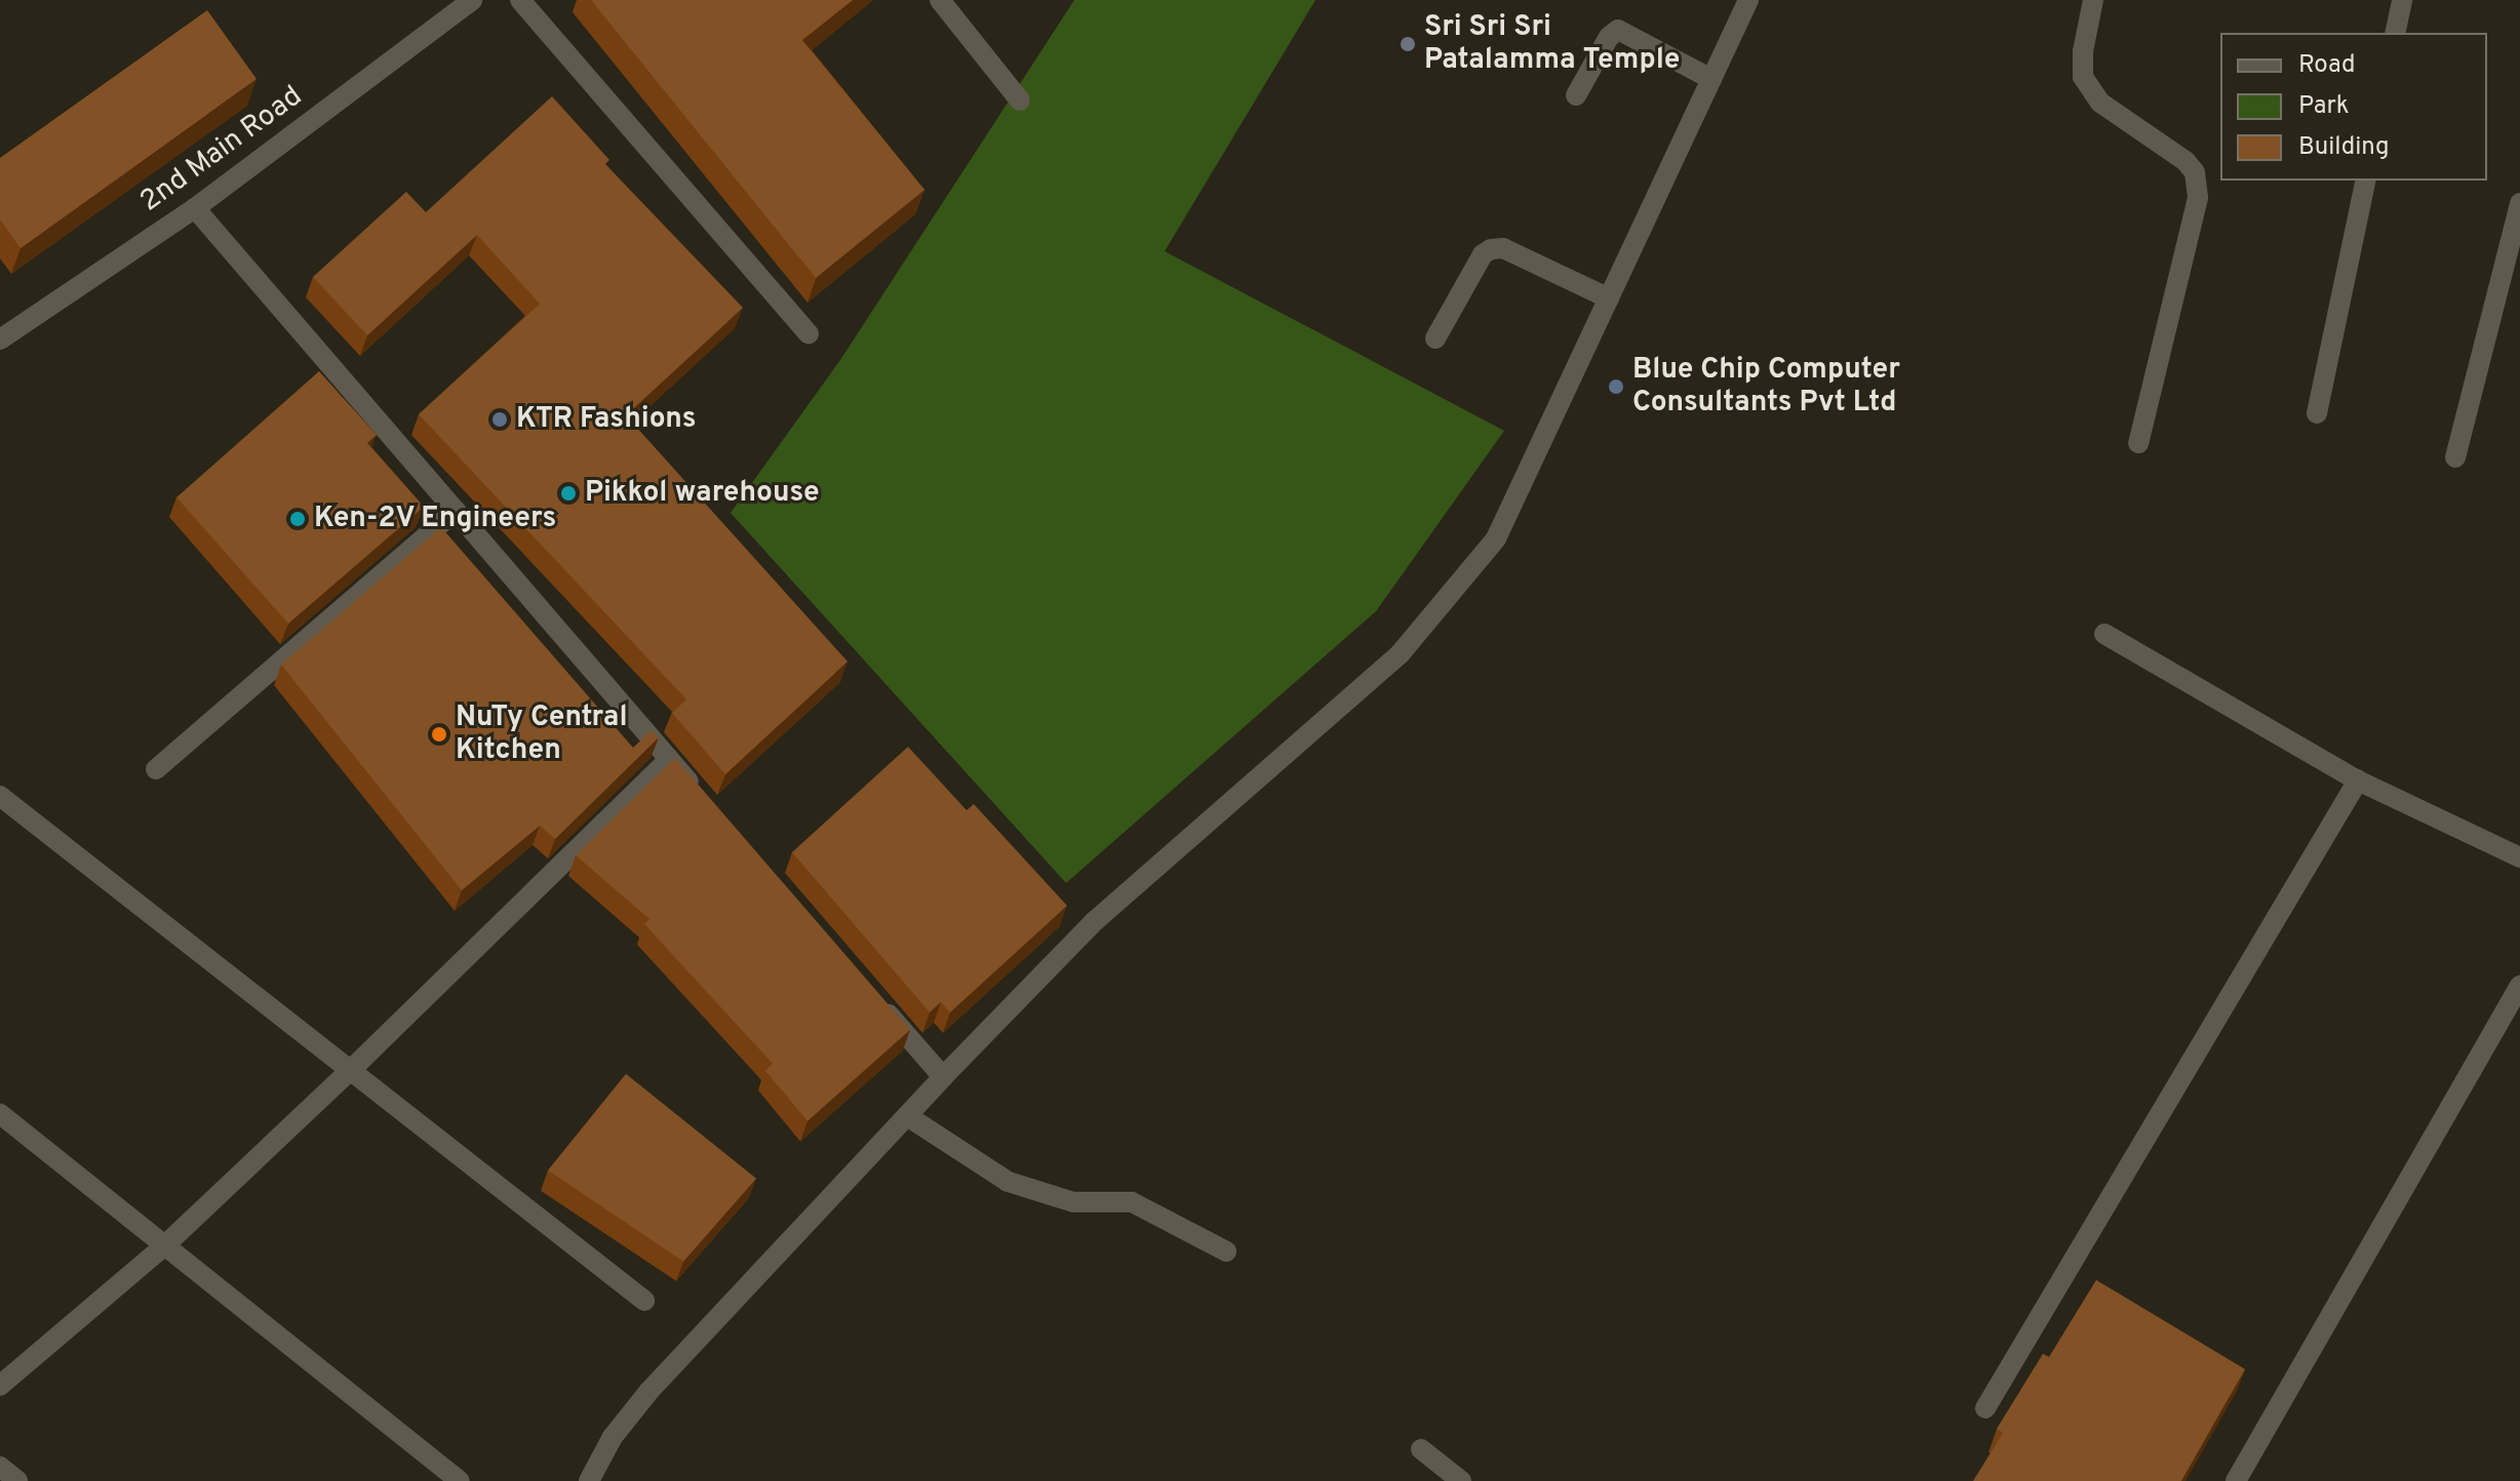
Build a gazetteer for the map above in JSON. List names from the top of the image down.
{
  "streets": {
    "street": ["2nd Main Road"]
  },
  "places": [
    "Sri Sri Sri Patalamma Temple",
    "Blue Chip Computer Consultants Pvt Ltd",
    "KTR Fashions",
    "Pikkol warehouse",
    "Ken-2V Engineers",
    "NuTy Central Kitchen"
  ],
  "legend": ["Road", "Park", "Building"]
}
